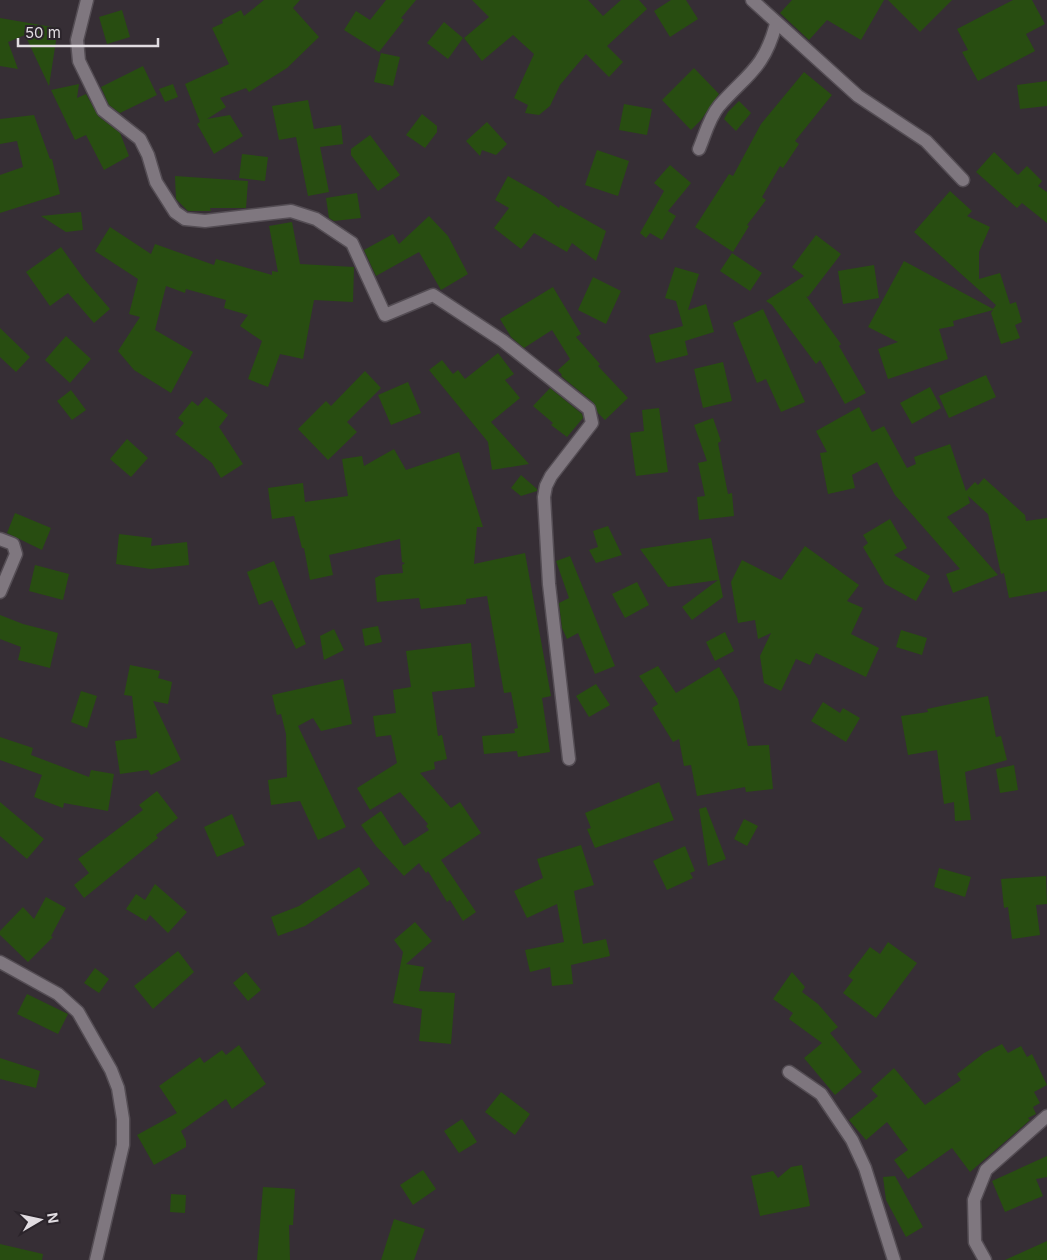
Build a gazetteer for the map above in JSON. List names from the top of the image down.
{
  "scale_bar": "50 m",
  "north": "right"
}
